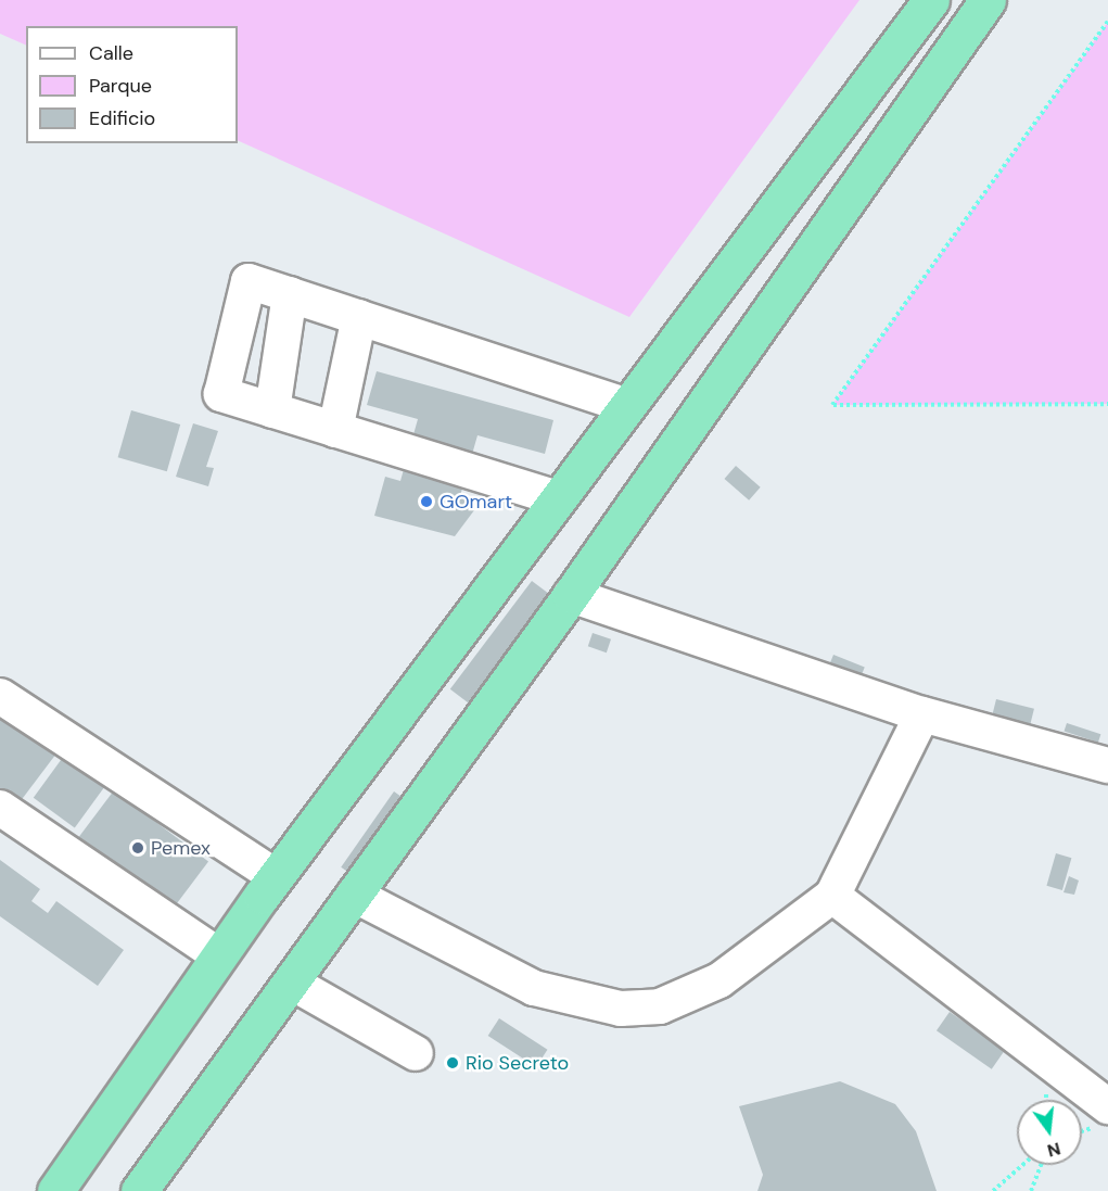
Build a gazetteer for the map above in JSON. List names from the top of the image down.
{
  "places": ["GOmart", "Pemex", "Rio Secreto"],
  "legend": ["Calle", "Parque", "Edificio"],
  "north": "bottom"
}
